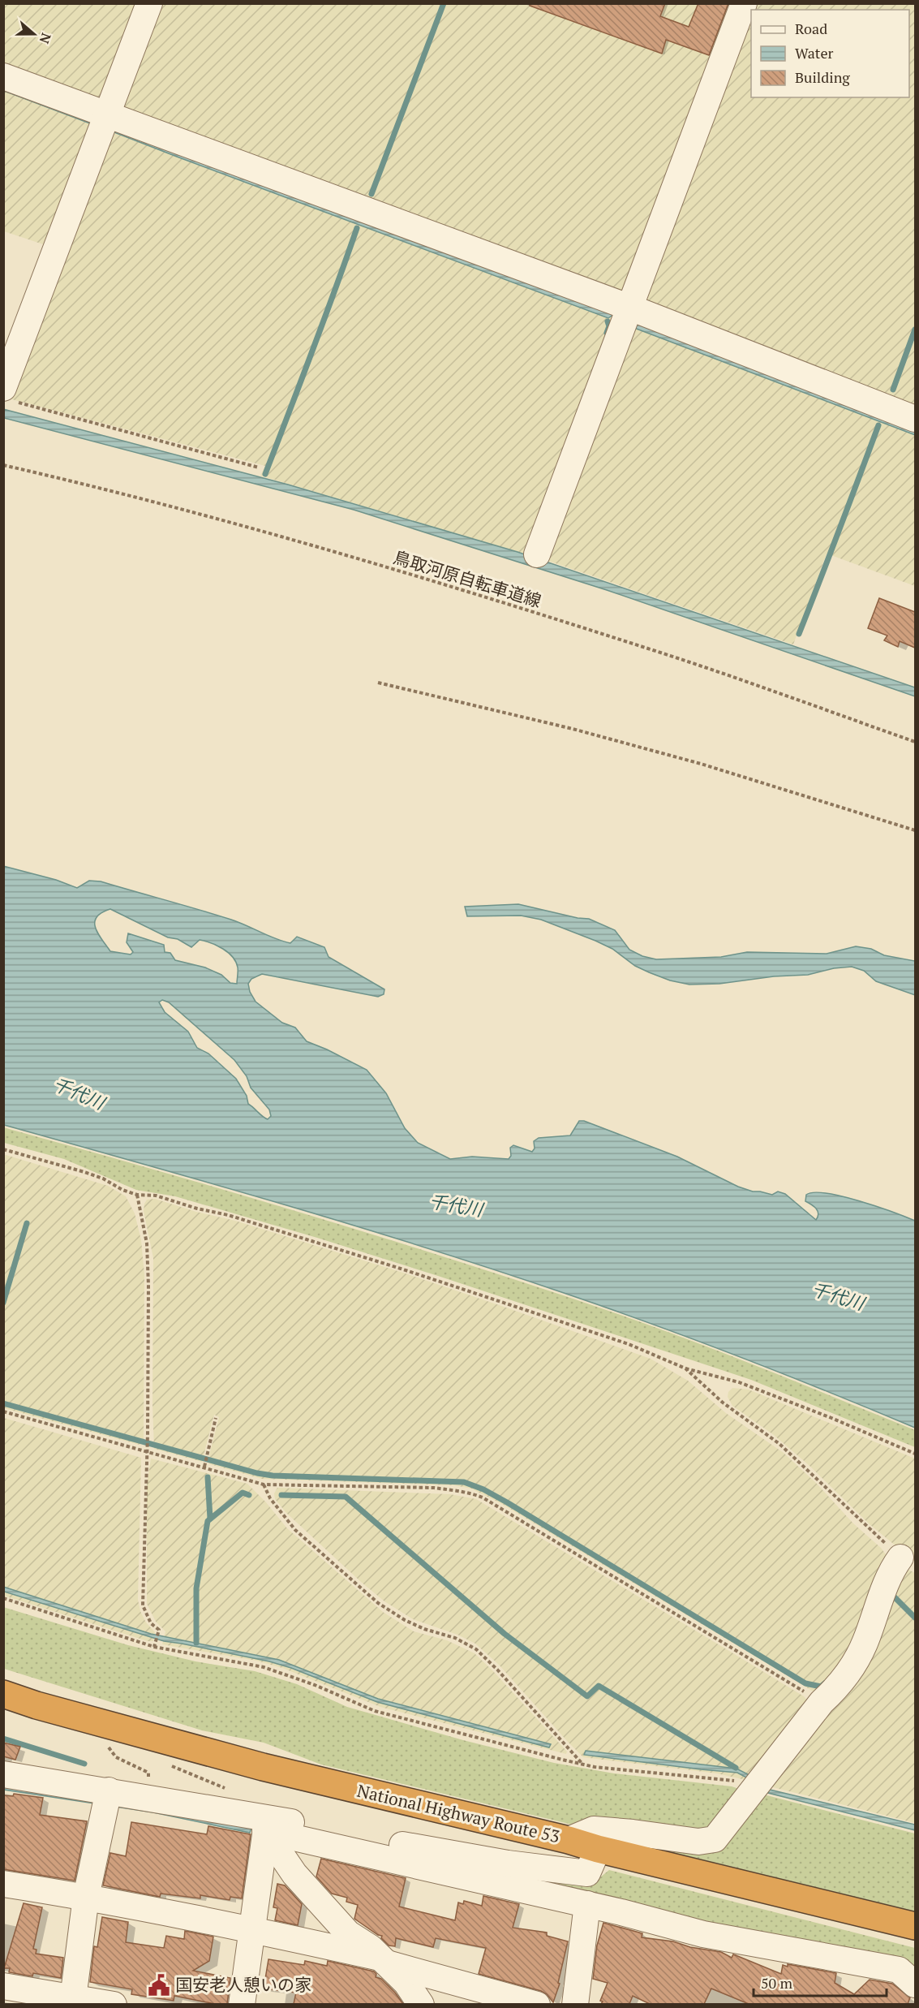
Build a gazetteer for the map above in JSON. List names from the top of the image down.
{
  "streets": {
    "highway": ["National Highway Route 53"],
    "path": ["鳥取河原自転車道線"]
  },
  "water": ["千代川"],
  "places": {
    "public building": ["国安老人憩いの家"]
  },
  "legend": ["Road", "Water", "Building"],
  "scale_bar": "50 m",
  "north": "right"
}
